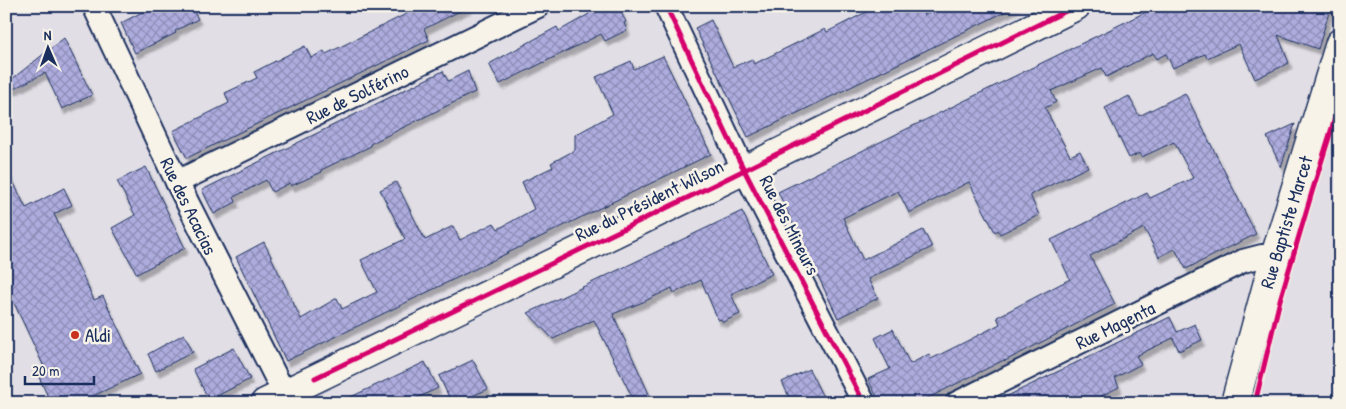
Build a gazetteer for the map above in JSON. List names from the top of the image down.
{
  "streets": {
    "main road": ["Rue du Président Wilson", "Rue Baptiste Marcet"],
    "street": [
      "Rue de Solférino",
      "Rue des Acacias",
      "Rue des Mineurs",
      "Rue Magenta"
    ]
  },
  "crossings": [
    ["Rue de Solférino", "Rue des Acacias"],
    ["Rue du Président Wilson", "Rue des Acacias"],
    ["Rue du Président Wilson", "Rue des Mineurs"],
    ["Rue Baptiste Marcet", "Rue Magenta"]
  ],
  "places": ["Aldi"],
  "scale_bar": "20 m",
  "north": "top"
}
